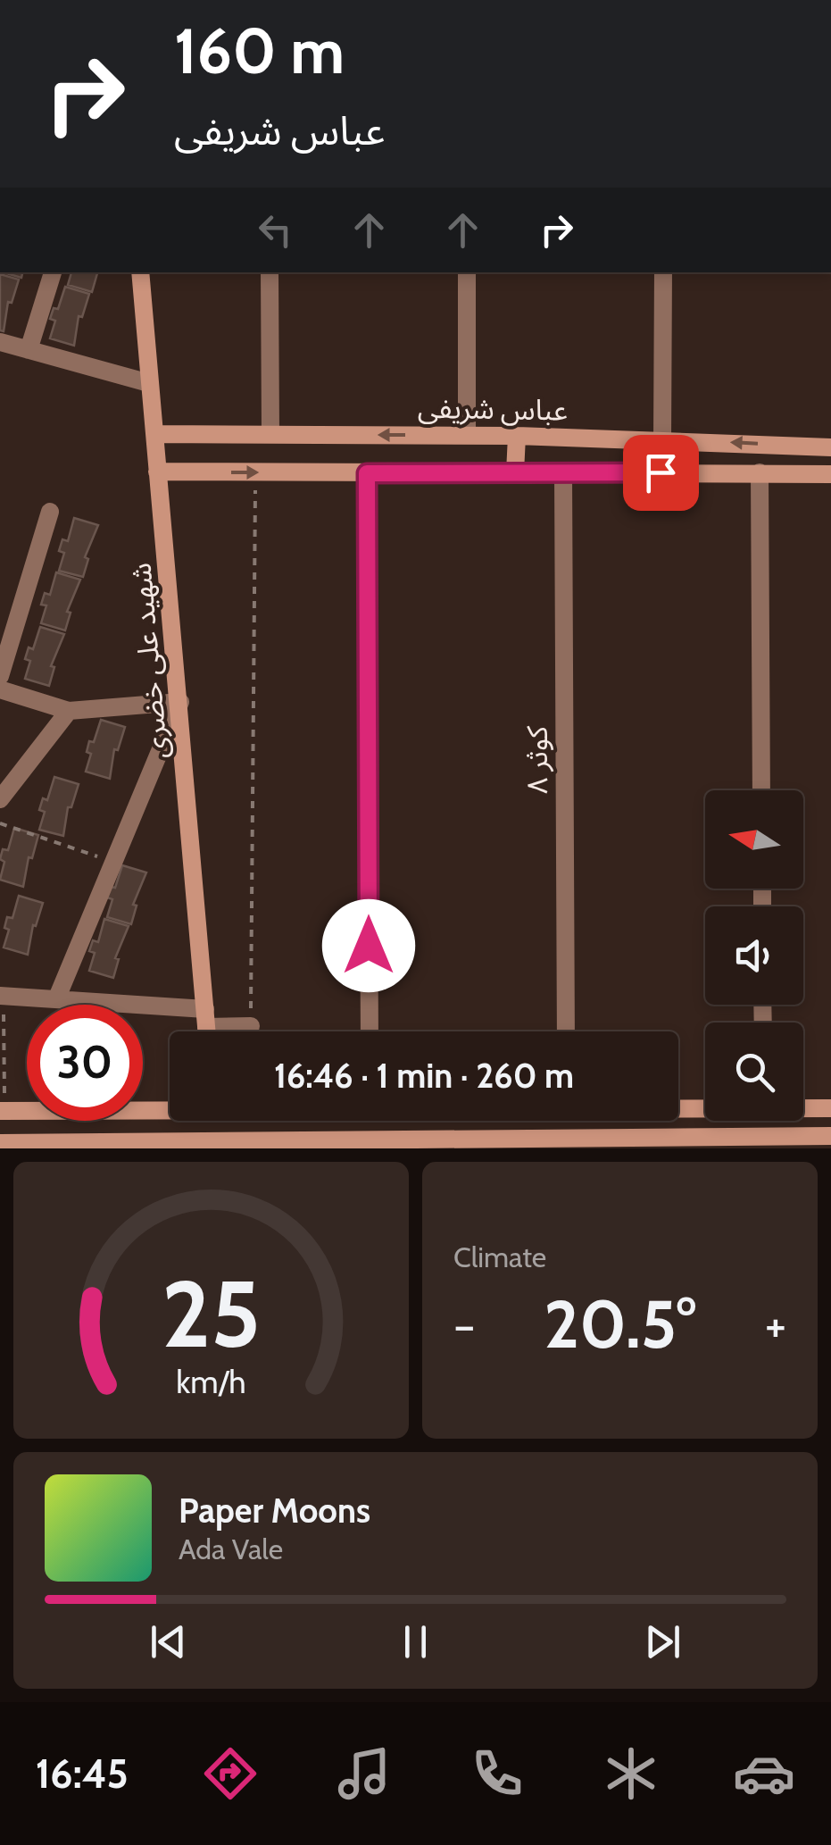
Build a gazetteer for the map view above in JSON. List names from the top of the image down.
{
  "streets": {
    "main road": ["عباس شریفی", "شهید علی خضری"],
    "street": ["کوثر ۸"]
  },
  "crossings": [
    ["عباس شریفی", "شهید علی خضری"]
  ],
  "north": "left",
  "page": {
    "turn": ["160 m", "عباس شریفی"],
    "limit": "30",
    "trip": "16:46 · 1 min · 260 m",
    "tile": "Climate",
    "heat": ["−", "20.5°", "+"],
    "song": ["Paper Moons", "Ada Vale"],
    "tabs": "16:45",
    "gauge": ["25", "km/h"]
  }
}
